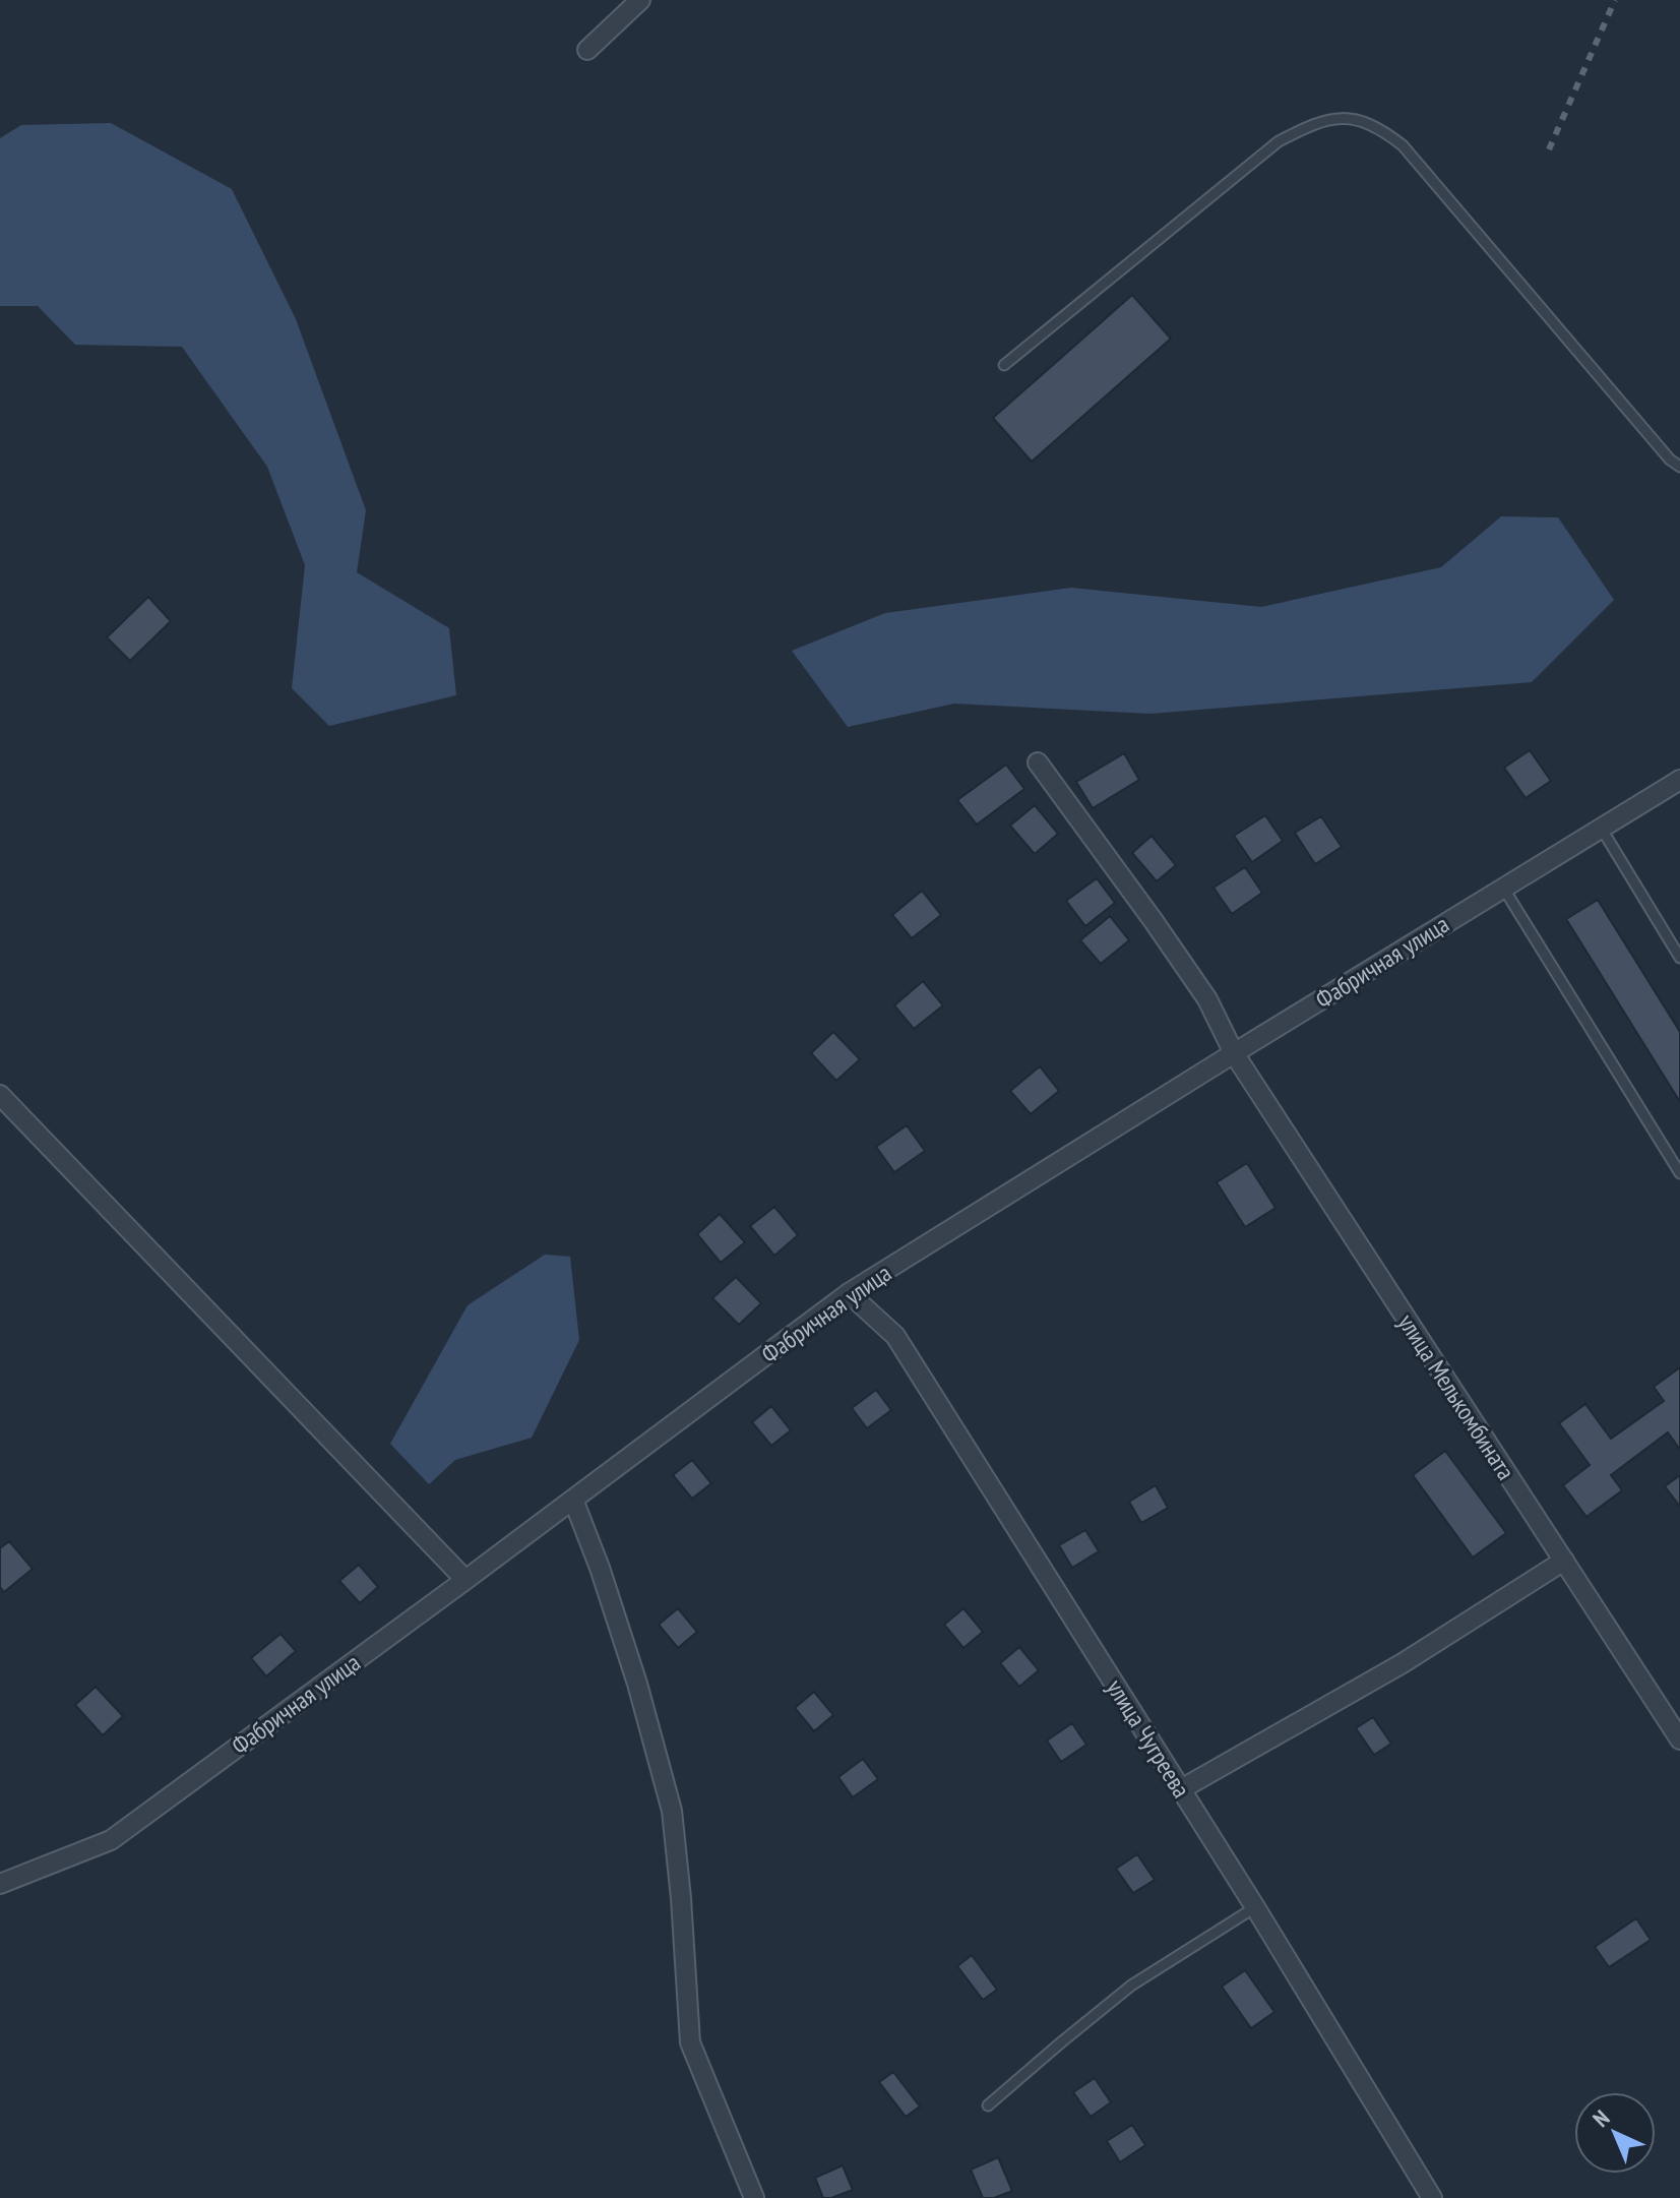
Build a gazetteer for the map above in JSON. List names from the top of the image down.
{
  "streets": {
    "street": ["Фабричная улица", "улица Мелькомбината", "улица Чугреева"]
  },
  "crossings": [
    ["Фабричная улица", "улица Мелькомбината"],
    ["Фабричная улица", "улица Чугреева"]
  ],
  "north": "top left"
}
